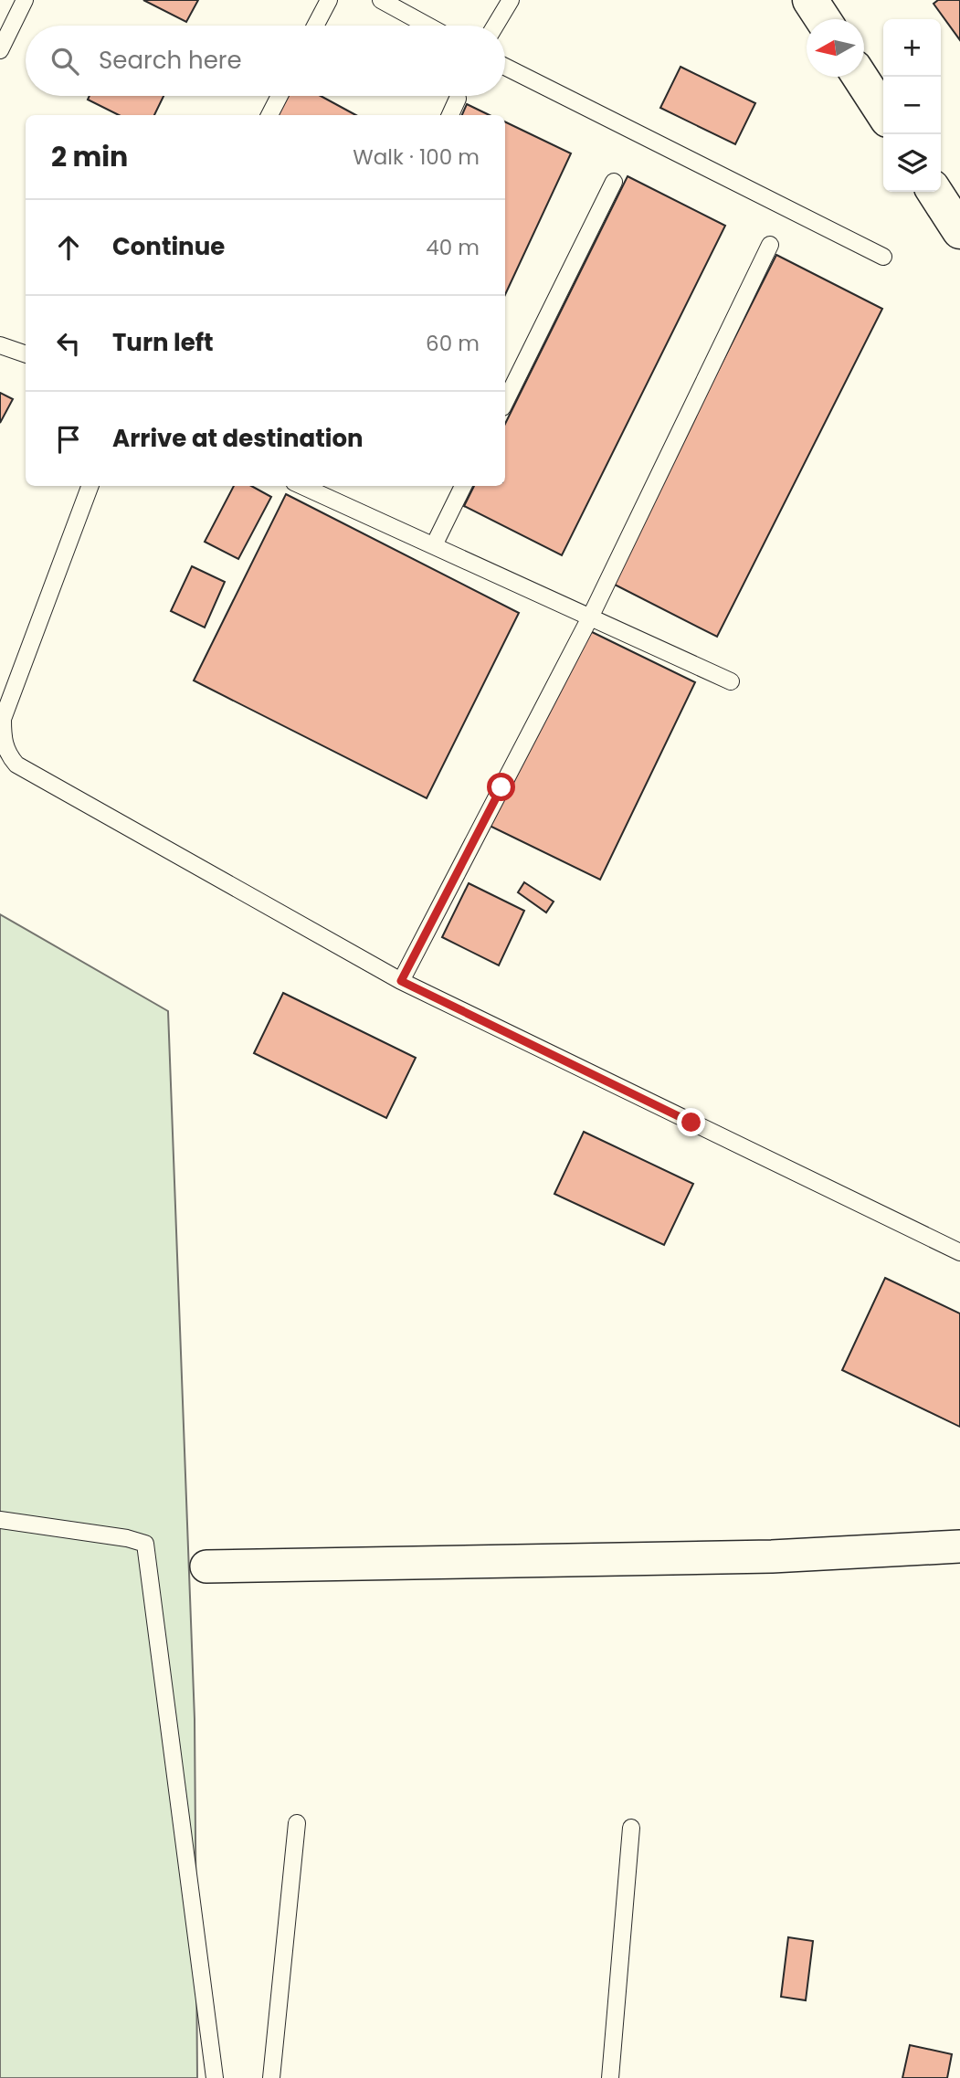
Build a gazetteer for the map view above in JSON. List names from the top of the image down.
{
  "north": "left",
  "page": {
    "map_buttons": ["+", "−"],
    "search": "Search here",
    "heading": ["2 min", "Walk · 100 m"],
    "list": [
      ["Continue", "40 m"],
      ["Turn left", "60 m"],
      "Arrive at destination"
    ]
  }
}
